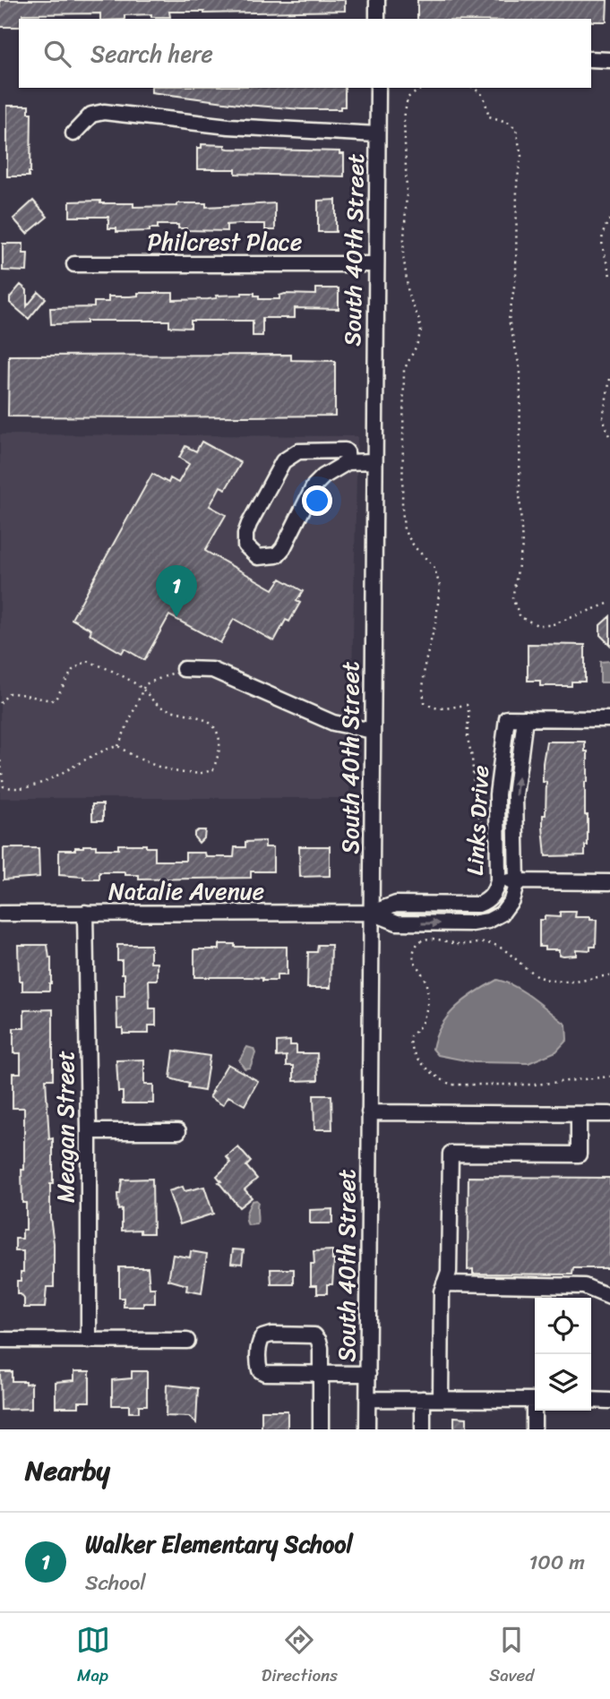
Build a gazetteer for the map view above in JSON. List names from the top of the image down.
{
  "streets": {
    "street": [
      "Philcrest Place",
      "South 40th Street",
      "Links Drive",
      "Natalie Avenue",
      "Meagan Street"
    ]
  },
  "crossings": [
    ["Philcrest Place", "South 40th Street"],
    ["South 40th Street", "Links Drive"],
    ["South 40th Street", "Natalie Avenue"],
    ["Links Drive", "Natalie Avenue"],
    ["Natalie Avenue", "Meagan Street"]
  ],
  "page": {
    "search": "Search here",
    "pins": "1",
    "heading": "Nearby",
    "list": [
      {
        "mark": "1",
        "name": "Walker Elementary School",
        "note": "School",
        "value": "100 m"
      }
    ],
    "nav": ["Map", "Directions", "Saved"]
  }
}
